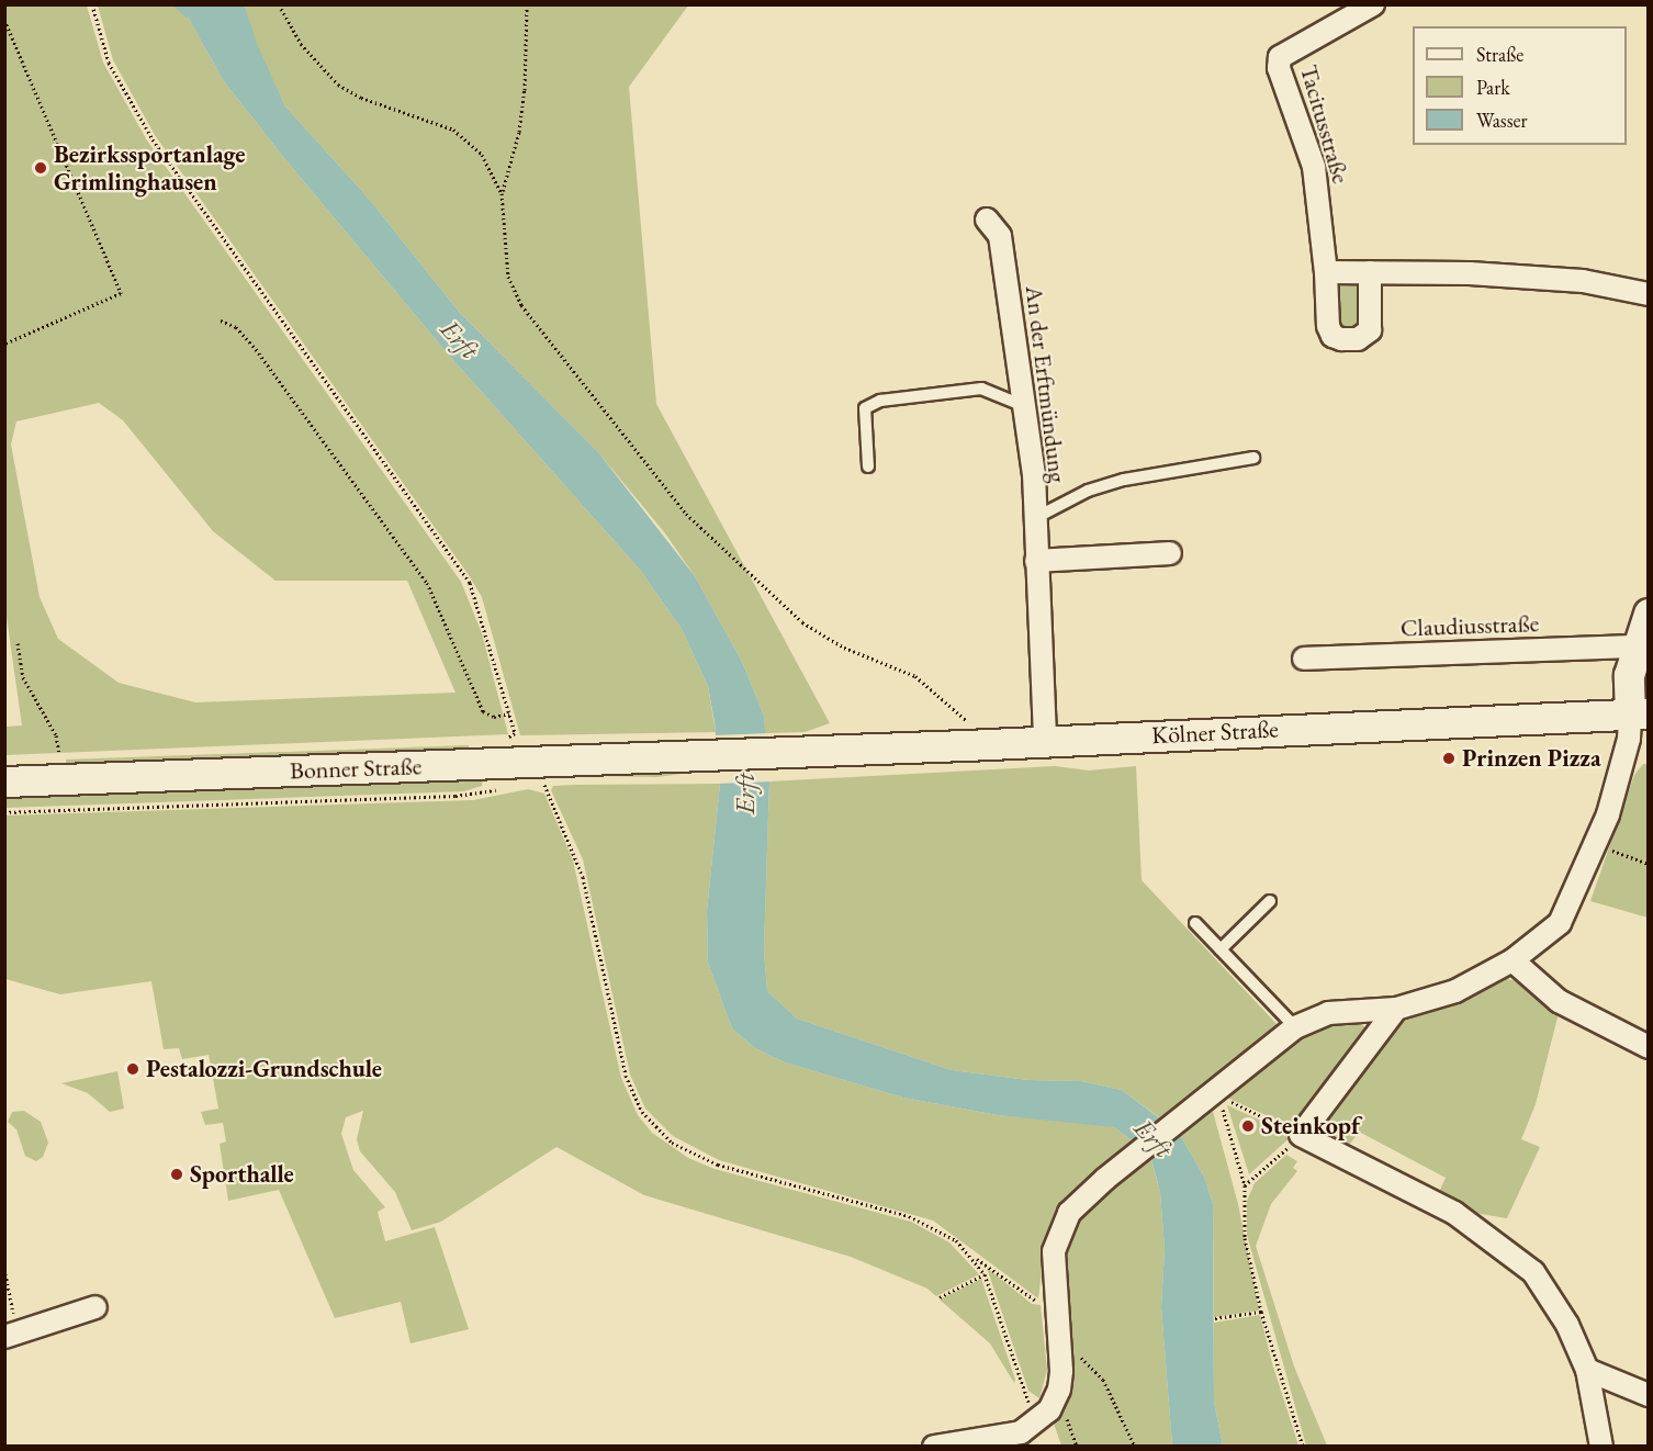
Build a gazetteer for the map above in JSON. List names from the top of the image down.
{
  "streets": {
    "main road": ["Kölner Straße", "Bonner Straße"],
    "street": ["Tacitusstraße", "An der Erftmündung", "Claudiusstraße"]
  },
  "crossings": [
    ["An der Erftmündung", "Kölner Straße"],
    ["Kölner Straße", "Bonner Straße"]
  ],
  "water": ["Erft"],
  "places": [
    "Bezirkssportanlage Grimlinghausen",
    "Prinzen Pizza",
    "Pestalozzi-Grundschule",
    "Steinkopf",
    "Sporthalle"
  ],
  "legend": ["Straße", "Park", "Wasser"]
}
